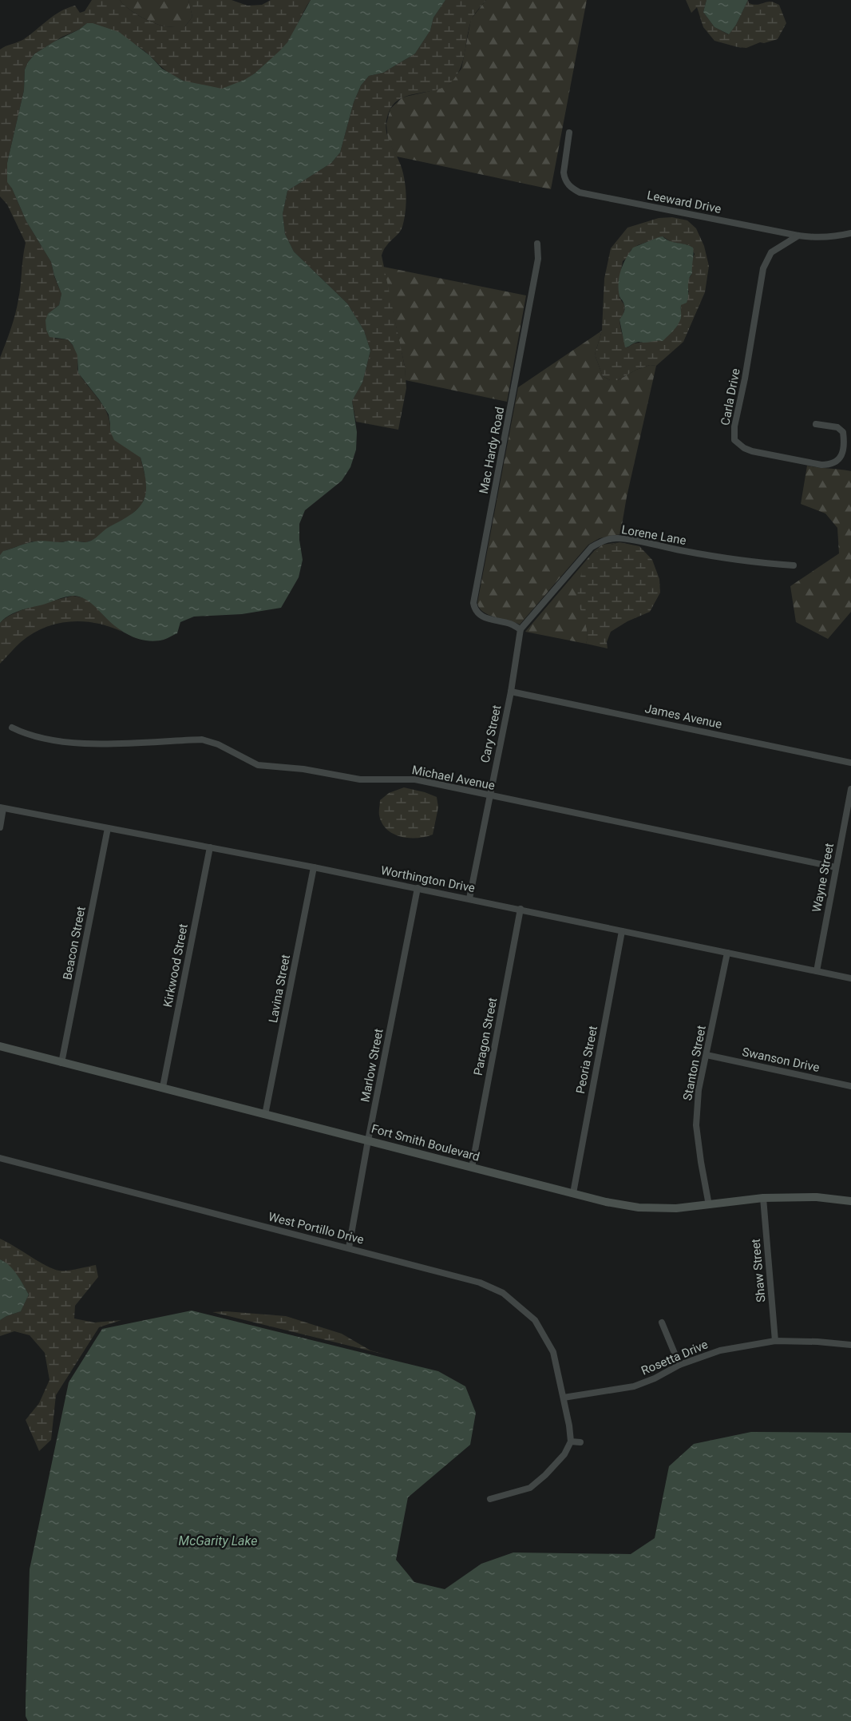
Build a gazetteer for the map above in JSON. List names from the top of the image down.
{
  "streets": {
    "street": [
      "Leeward Drive",
      "Carla Drive",
      "Mac Hardy Road",
      "Lorene Lane",
      "James Avenue",
      "Cary Street",
      "Michael Avenue",
      "Wayne Street",
      "Worthington Drive",
      "Beacon Street",
      "Kirkwood Street",
      "Lavina Street",
      "Paragon Street",
      "Peoria Street",
      "Swanson Drive",
      "Stanton Street",
      "Marlow Street",
      "Fort Smith Boulevard",
      "West Portillo Drive",
      "Shaw Street",
      "Rosetta Drive"
    ]
  },
  "crossings": [
    ["Leeward Drive", "Carla Drive"],
    ["Mac Hardy Road", "Lorene Lane"],
    ["Mac Hardy Road", "Cary Street"],
    ["Lorene Lane", "Cary Street"],
    ["James Avenue", "Cary Street"],
    ["Cary Street", "Michael Avenue"],
    ["Cary Street", "Worthington Drive"],
    ["Michael Avenue", "Wayne Street"],
    ["Wayne Street", "Worthington Drive"],
    ["Worthington Drive", "Beacon Street"],
    ["Worthington Drive", "Kirkwood Street"],
    ["Worthington Drive", "Lavina Street"],
    ["Worthington Drive", "Paragon Street"],
    ["Worthington Drive", "Peoria Street"],
    ["Worthington Drive", "Stanton Street"],
    ["Worthington Drive", "Marlow Street"],
    ["Beacon Street", "Fort Smith Boulevard"],
    ["Kirkwood Street", "Fort Smith Boulevard"],
    ["Lavina Street", "Fort Smith Boulevard"],
    ["Paragon Street", "Fort Smith Boulevard"],
    ["Peoria Street", "Fort Smith Boulevard"],
    ["Swanson Drive", "Stanton Street"],
    ["Stanton Street", "Fort Smith Boulevard"],
    ["Marlow Street", "Fort Smith Boulevard"],
    ["Marlow Street", "West Portillo Drive"],
    ["Fort Smith Boulevard", "Shaw Street"],
    ["West Portillo Drive", "Rosetta Drive"],
    ["Shaw Street", "Rosetta Drive"]
  ],
  "water": ["McGarity Lake"]
}
